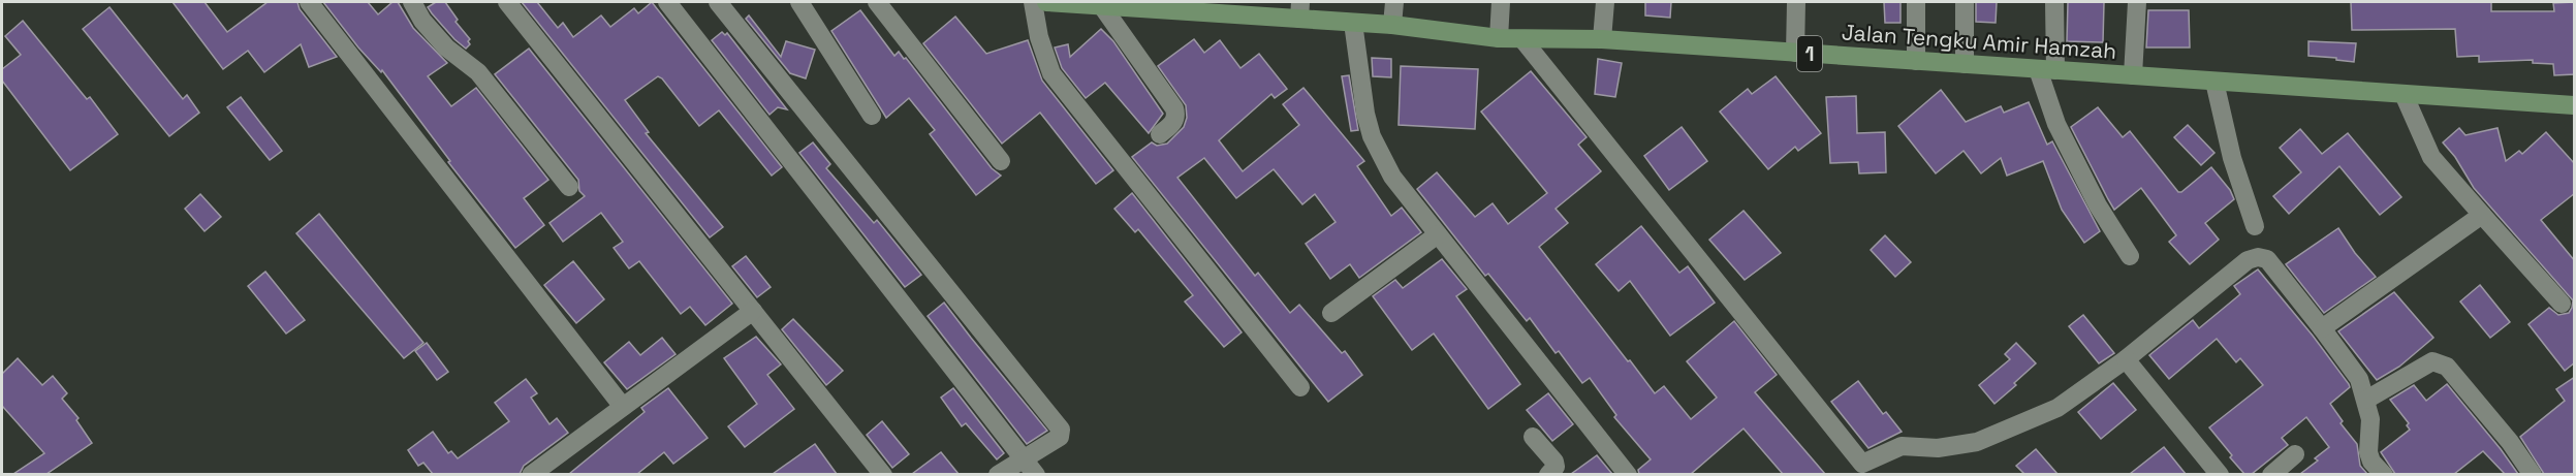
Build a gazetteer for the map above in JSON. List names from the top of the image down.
{
  "streets": {
    "main road": ["Jalan Tengku Amir Hamzah", "1"]
  }
}
